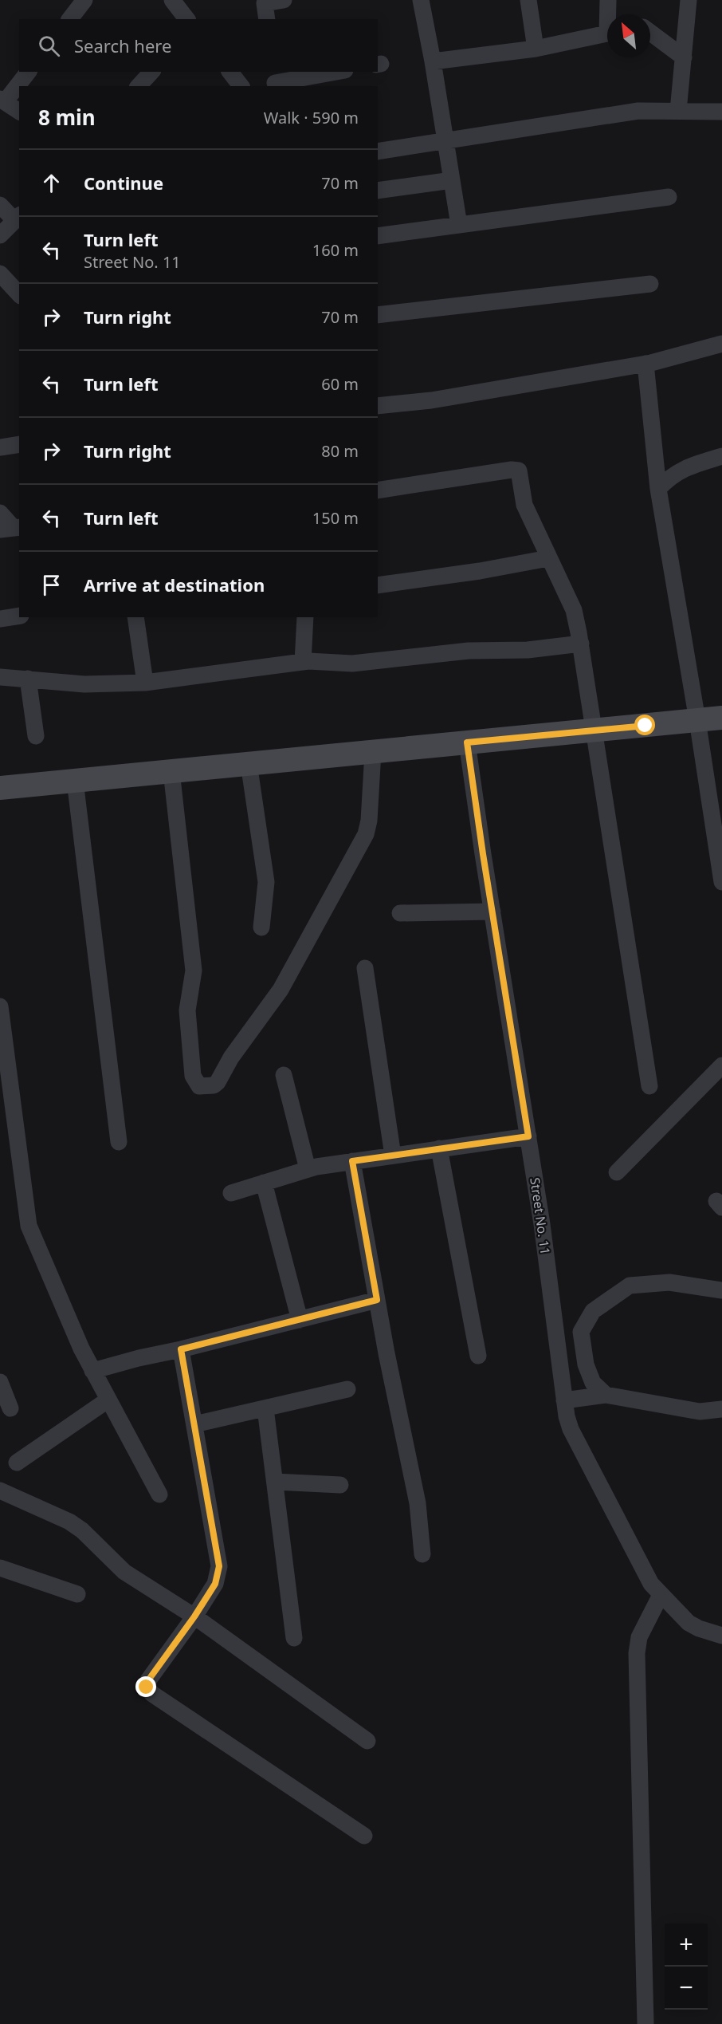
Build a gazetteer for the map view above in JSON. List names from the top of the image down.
{
  "streets": {
    "street": ["Street No. 11"]
  },
  "north": "top left",
  "page": {
    "search": "Search here",
    "heading": ["8 min", "Walk · 590 m"],
    "list": [
      ["Continue", "70 m"],
      ["Turn left", "Street No. 11", "160 m"],
      ["Turn right", "70 m"],
      ["Turn left", "60 m"],
      ["Turn right", "80 m"],
      ["Turn left", "150 m"],
      "Arrive at destination"
    ],
    "map_buttons": ["+", "−"]
  }
}
